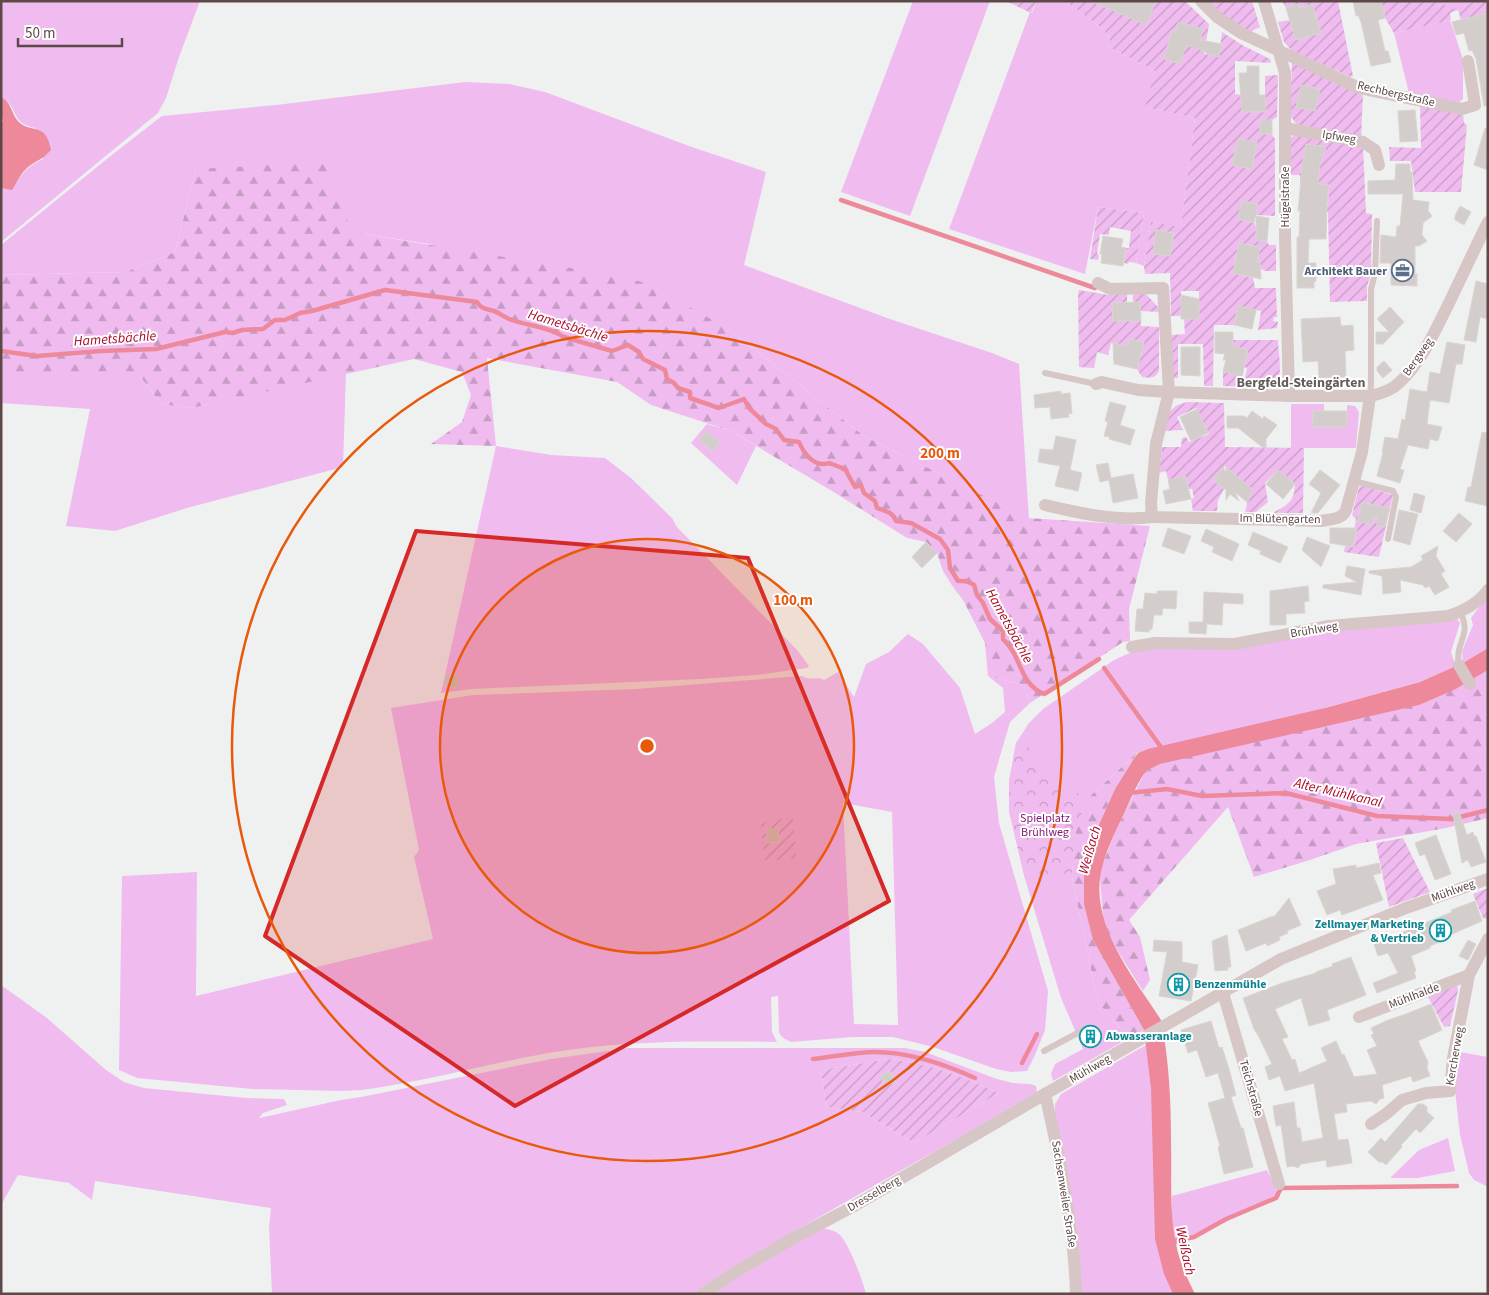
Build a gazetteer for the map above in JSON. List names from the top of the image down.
{
  "streets": {
    "street": [
      "Rechbergstraße",
      "Ipfweg",
      "Hügelstraße",
      "Bergweg",
      "Im Blütengarten",
      "Brühlweg",
      "Mühlweg",
      "Mühlhalde",
      "Kercherweg",
      "Teichstraße",
      "Dresselberg",
      "Sachsenweiler Straße"
    ]
  },
  "crossings": [
    ["Rechbergstraße", "Hügelstraße"],
    ["Ipfweg", "Hügelstraße"],
    ["Hügelstraße", "Bergweg"],
    ["Bergweg", "Im Blütengarten"],
    ["Mühlweg", "Teichstraße"],
    ["Mühlweg", "Dresselberg"],
    ["Mühlweg", "Sachsenweiler Straße"],
    ["Mühlhalde", "Kercherweg"],
    ["Dresselberg", "Sachsenweiler Straße"]
  ],
  "districts": ["Bergfeld-Steingärten"],
  "water": ["Hametsbächle", "Alter Mühlkanal", "Weißach"],
  "parks": ["Spielplatz Brühlweg"],
  "places": {
    "office": ["Architekt Bauer"],
    "building": ["Zellmayer Marketing & Vertrieb", "Benzenmühle", "Abwasseranlage"]
  },
  "scale_bar": "50 m",
  "rings": ["200 m", "100 m"]
}
